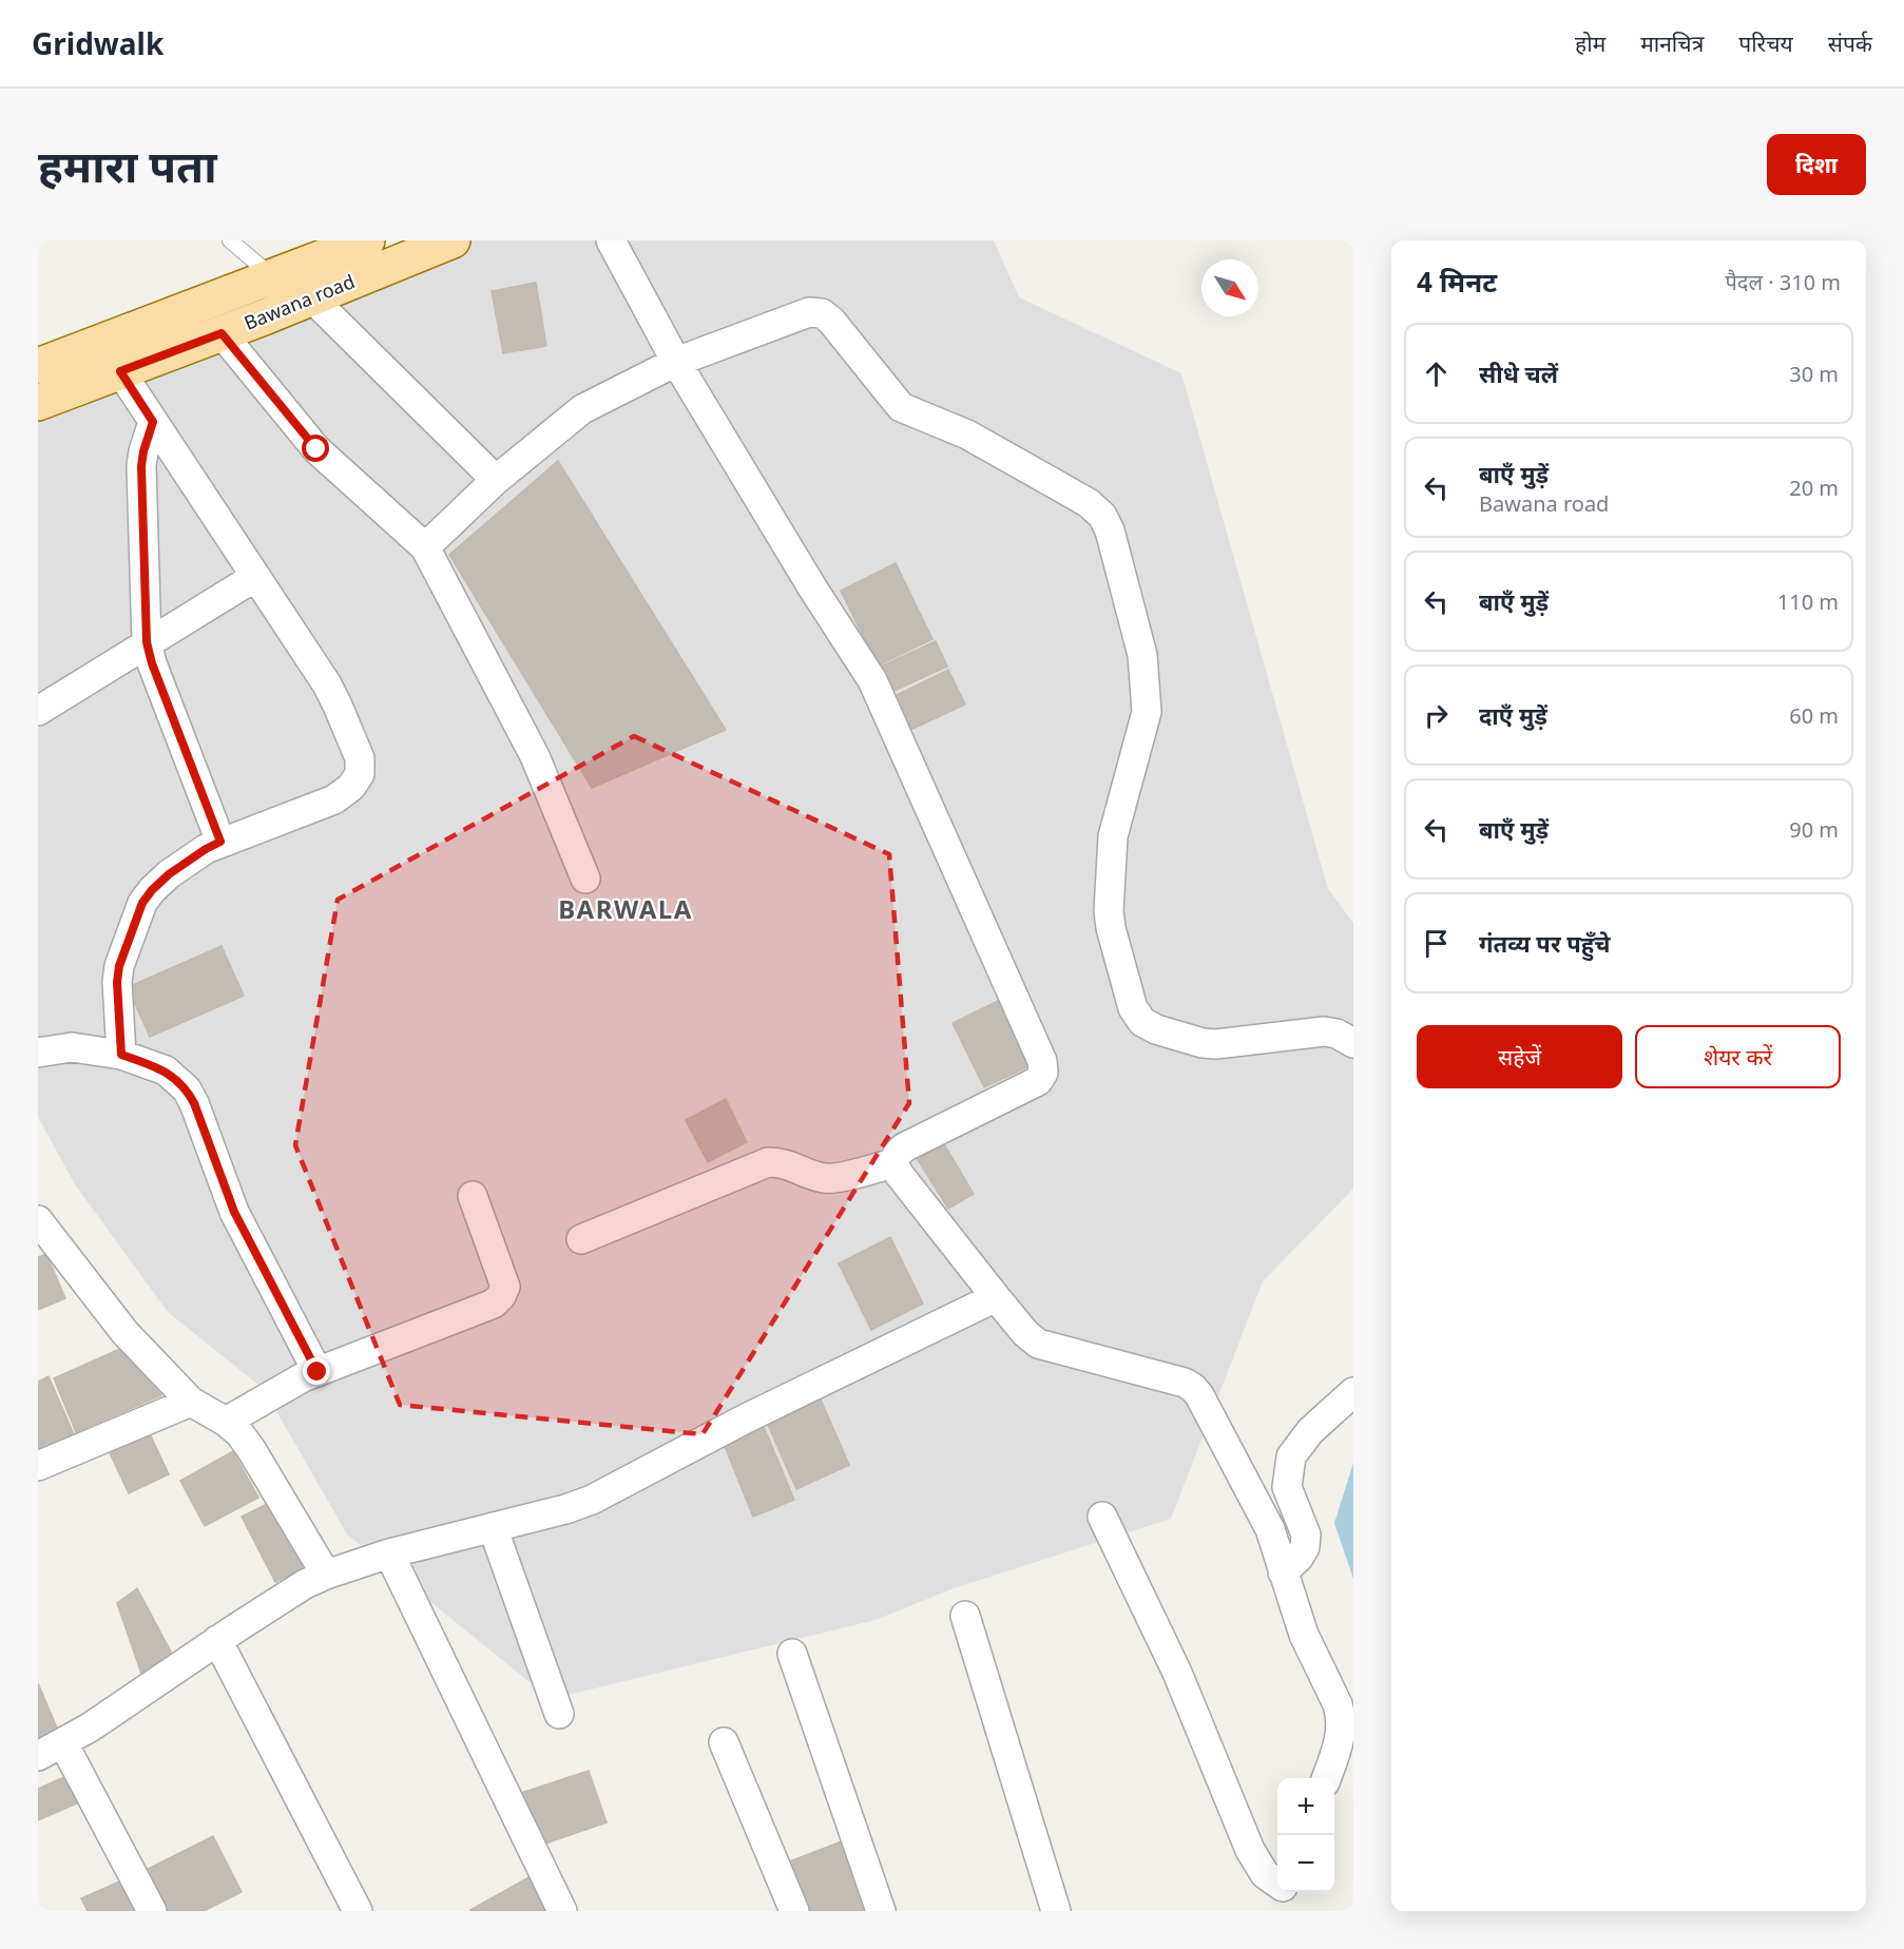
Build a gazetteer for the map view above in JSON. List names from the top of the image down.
{
  "streets": {
    "main road": ["Bawana road"]
  },
  "districts": ["BARWALA"],
  "north": "bottom right",
  "page": {
    "header": "Gridwalk",
    "nav": [
      "होम",
      "मानचित्र",
      "परिचय",
      "संपर्क"
    ],
    "buttons": [
      "दिशा",
      ["सहेजें", "शेयर करें"]
    ],
    "title": "हमारा पता",
    "heading": ["4 मिनट", "पैदल · 310 m"],
    "list": [
      ["सीधे चलें", "30 m"],
      ["बाएँ मुड़ें", "Bawana road", "20 m"],
      ["बाएँ मुड़ें", "110 m"],
      ["दाएँ मुड़ें", "60 m"],
      ["बाएँ मुड़ें", "90 m"],
      "गंतव्य पर पहुँचे"
    ],
    "map_buttons": ["+", "−"]
  }
}
